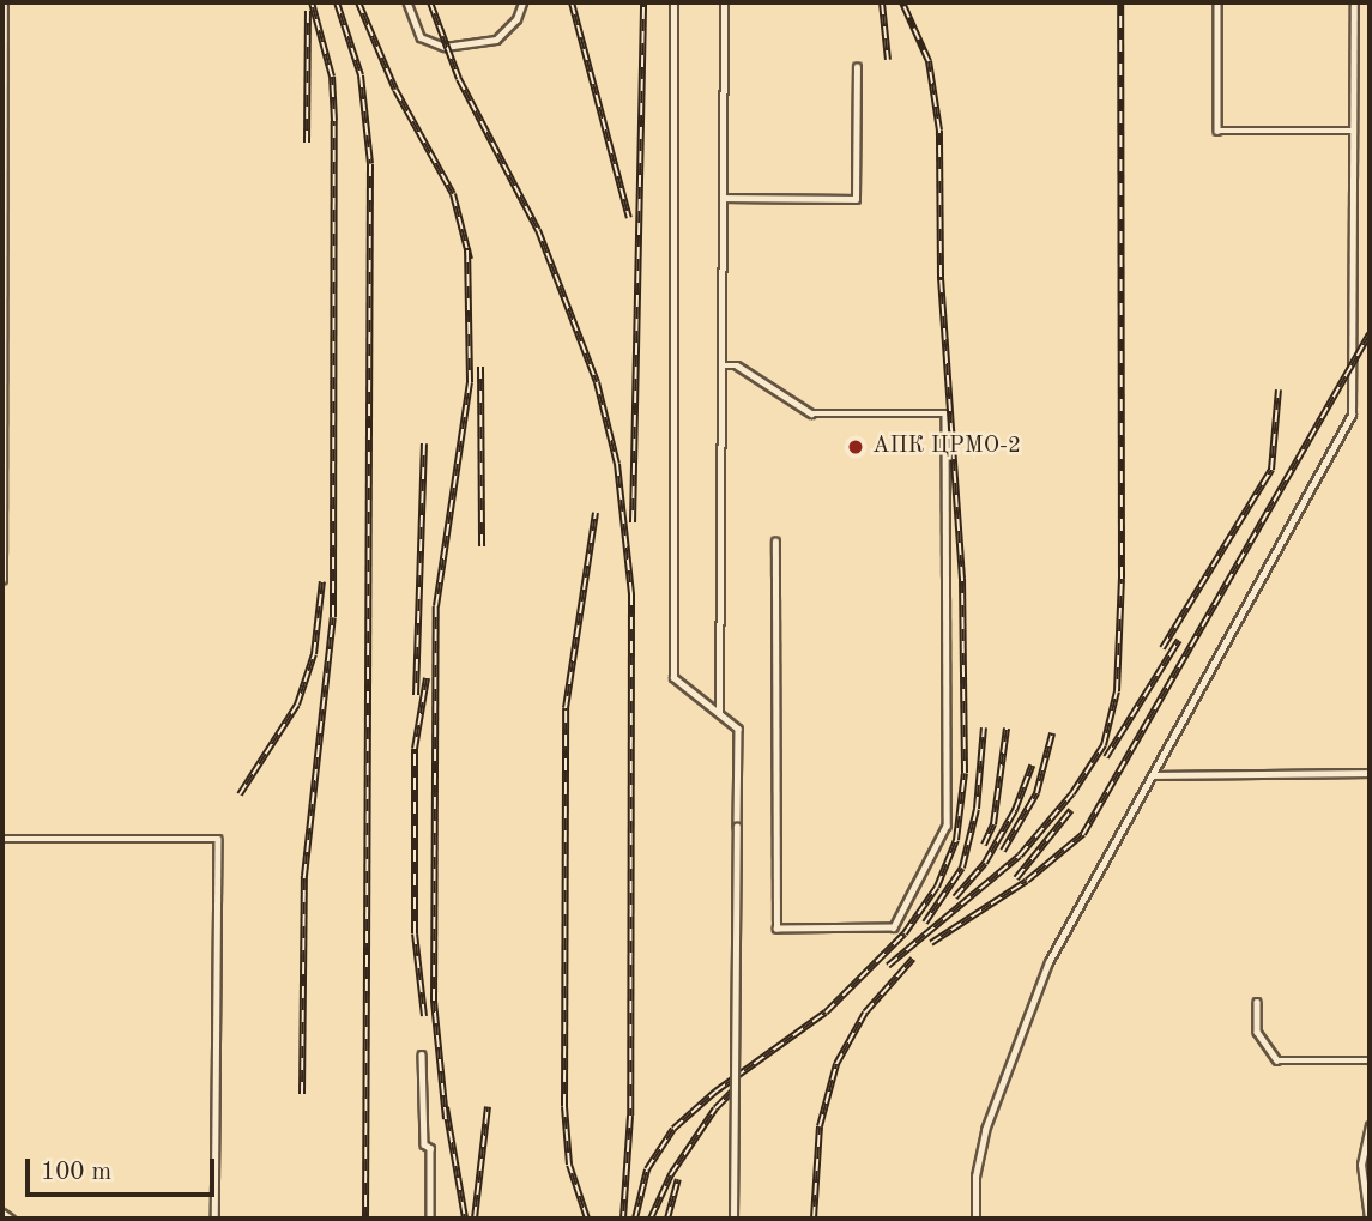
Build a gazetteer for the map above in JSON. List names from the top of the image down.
{
  "places": ["АПК ЦРМО-2"],
  "scale_bar": "100 m"
}
